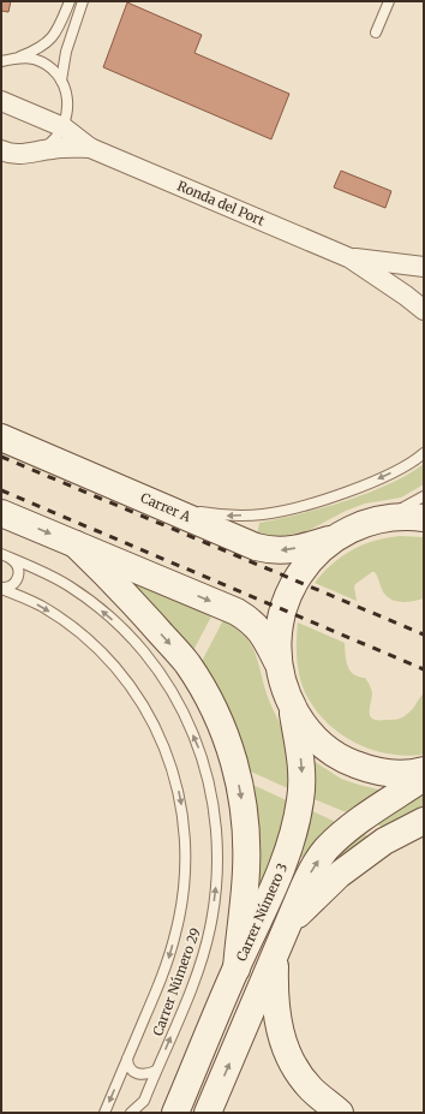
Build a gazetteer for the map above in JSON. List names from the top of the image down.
{
  "streets": {
    "main road": ["Carrer A", "Carrer Número 3"],
    "street": ["Ronda del Port"],
    "lane": ["Carrer Número 29"]
  },
  "one_way": ["Carrer Número 3"]
}
